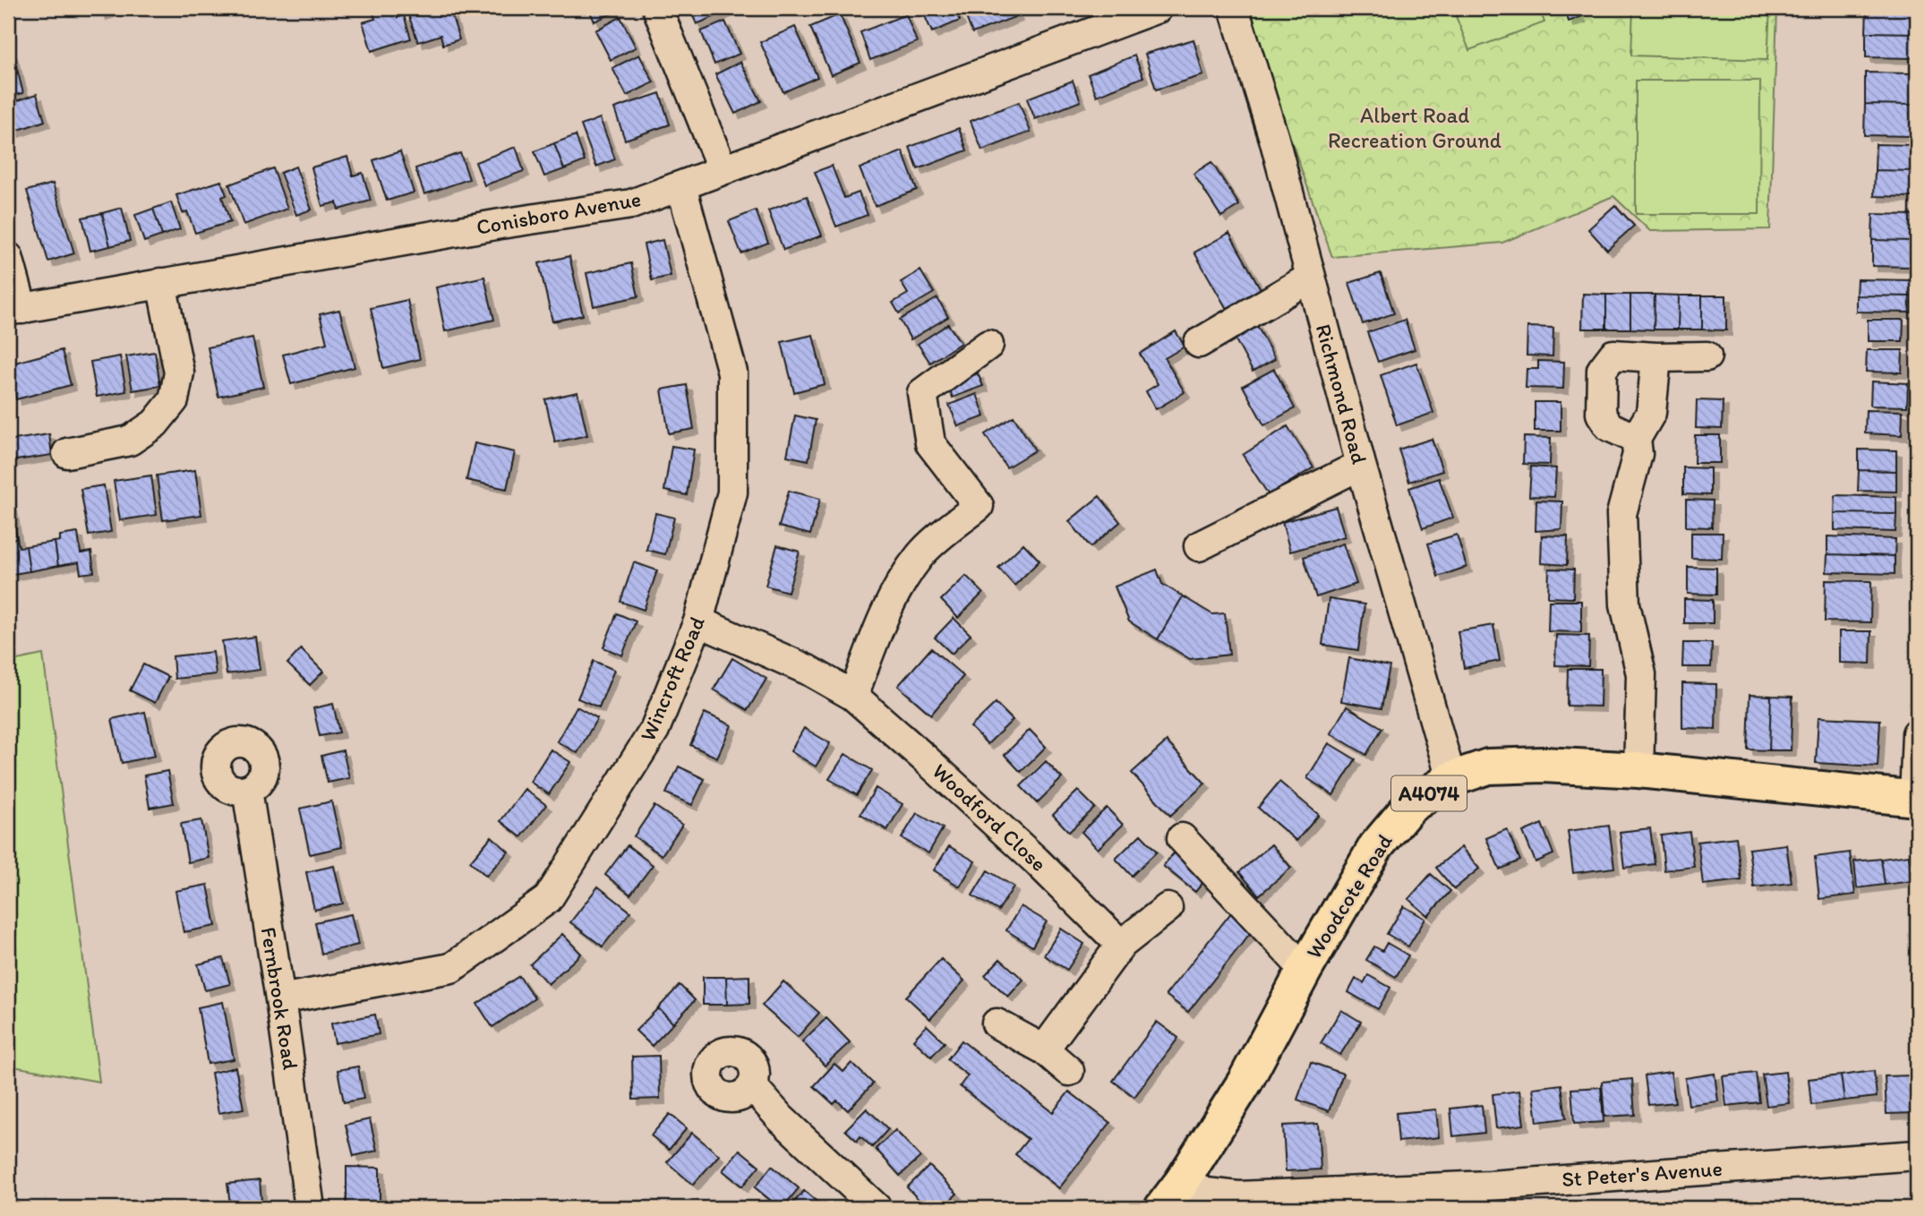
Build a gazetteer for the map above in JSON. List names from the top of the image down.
{
  "streets": {
    "main road": ["A4074", "Woodcote Road"],
    "street": [
      "Conisboro Avenue",
      "Richmond Road",
      "Wincroft Road",
      "Woodford Close",
      "Fernbrook Road",
      "St Peter's Avenue"
    ]
  },
  "crossings": [
    ["Conisboro Avenue", "Wincroft Road"],
    ["Richmond Road", "Woodcote Road"],
    ["Wincroft Road", "Woodford Close"],
    ["Wincroft Road", "Fernbrook Road"],
    ["Woodcote Road", "St Peter's Avenue"]
  ],
  "parks": ["Albert Road Recreation Ground"]
}
